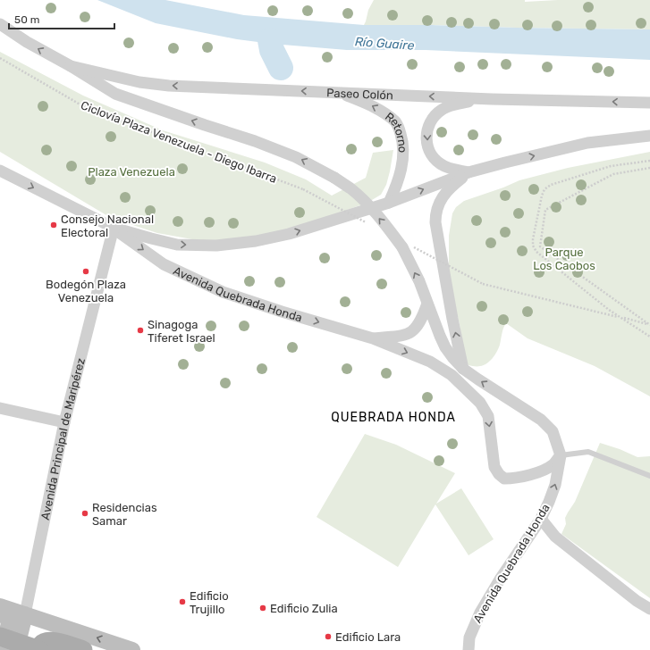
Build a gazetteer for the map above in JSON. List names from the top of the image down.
{
  "streets": {
    "main road": ["Avenida Principal de Maripérez"],
    "street": ["Paseo Colón", "Retorno", "Avenida Quebrada Honda"],
    "path": ["Ciclovía Plaza Venezuela - Diego Ibarra"]
  },
  "crossings": [
    ["Paseo Colón", "Retorno"],
    ["Paseo Colón", "Avenida Quebrada Honda"],
    ["Avenida Quebrada Honda", "Avenida Principal de Maripérez"]
  ],
  "one_way": ["Paseo Colón", "Retorno"],
  "districts": ["QUEBRADA HONDA"],
  "water": ["Río Guaire"],
  "parks": ["Plaza Venezuela", "Parque Los Caobos"],
  "places": [
    "Consejo Nacional Electoral",
    "Bodegón Plaza Venezuela",
    "Sinagoga Tiferet Israel",
    "Residencias Samar",
    "Edificio Trujillo",
    "Edificio Zulia",
    "Edificio Lara"
  ],
  "scale_bar": "50 m"
}
